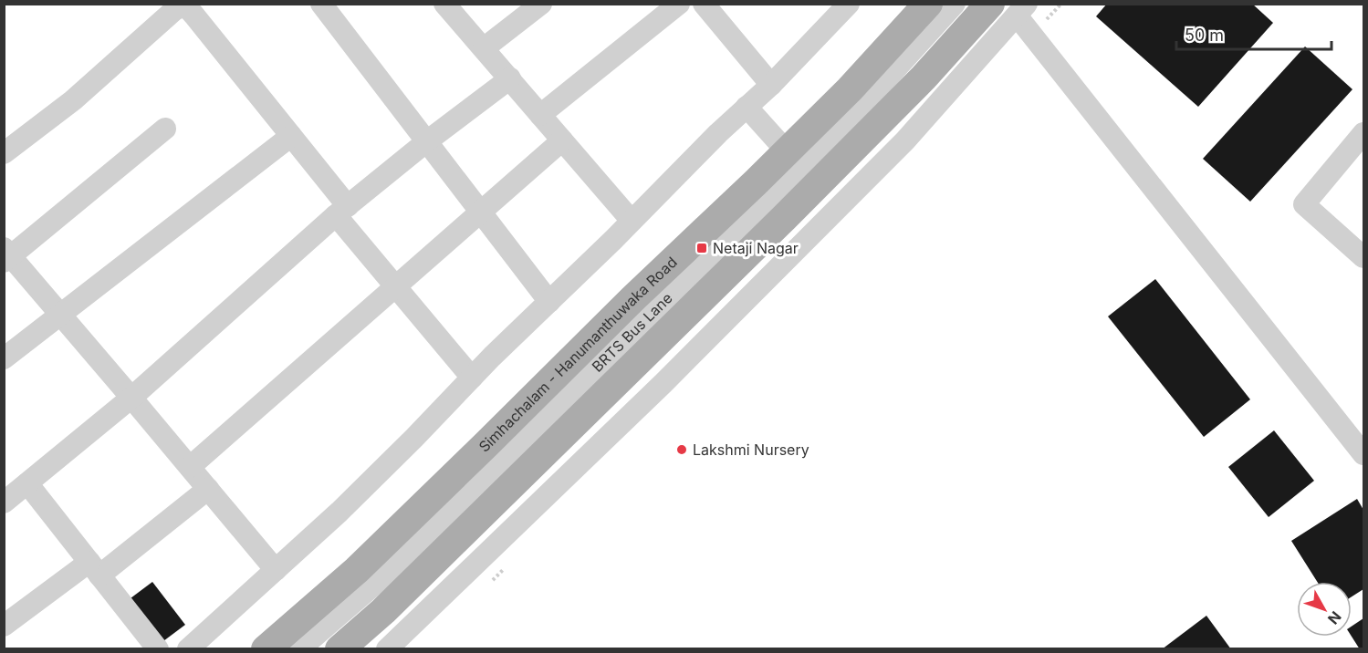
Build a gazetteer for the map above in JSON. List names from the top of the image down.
{
  "streets": {
    "main road": ["Simhachalam - Hanumanthuwaka Road"],
    "street": ["BRTS Bus Lane"]
  },
  "places": {
    "transit": ["Netaji Nagar"],
    "other": ["Lakshmi Nursery"]
  },
  "scale_bar": "50 m",
  "north": "bottom right"
}
